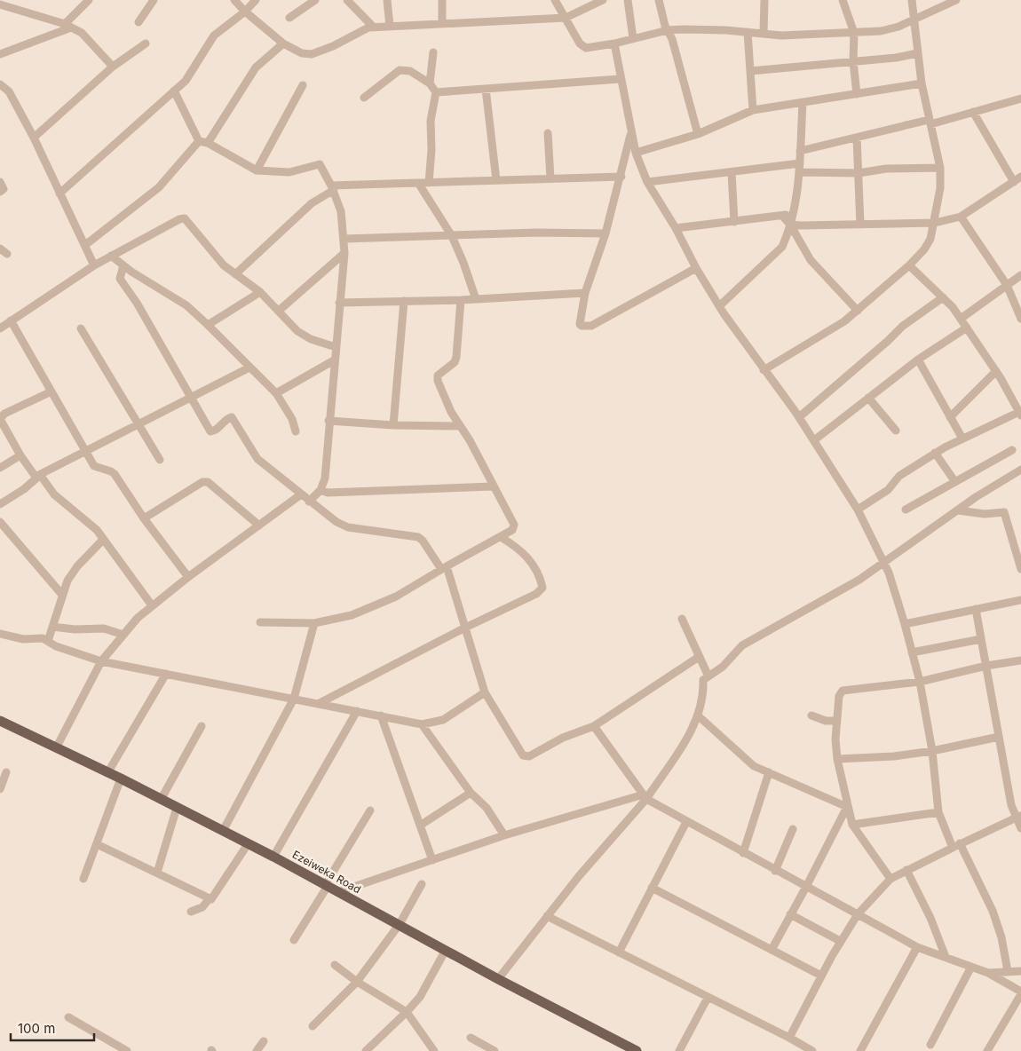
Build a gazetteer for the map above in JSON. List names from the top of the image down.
{
  "streets": {
    "main road": ["Ezeiweka Road"]
  },
  "scale_bar": "100 m"
}
